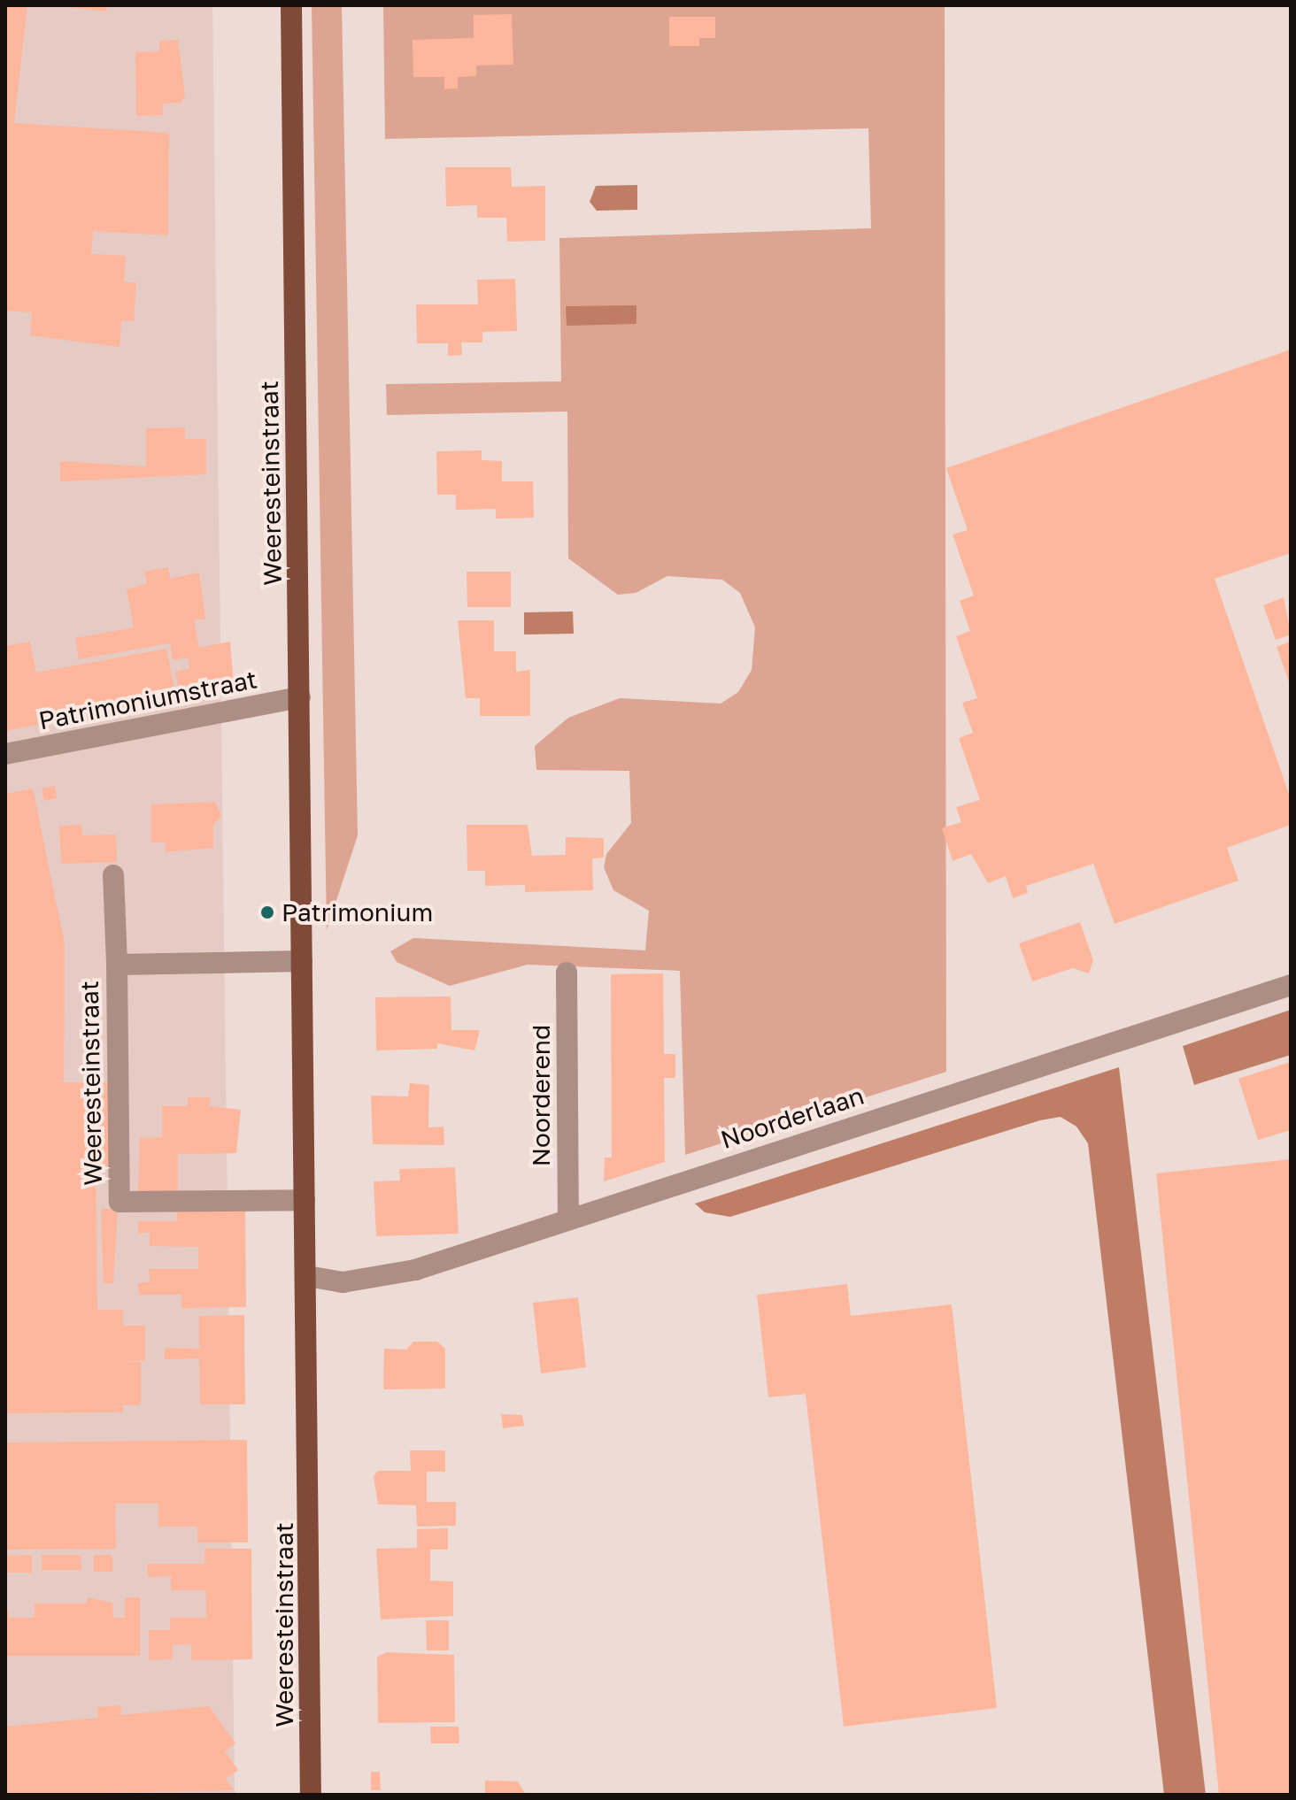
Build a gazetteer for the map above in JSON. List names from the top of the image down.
{
  "streets": {
    "main road": ["Weeresteinstraat"],
    "street": ["Patrimoniumstraat", "Noorderend", "Noorderlaan"]
  },
  "crossings": [
    ["Weeresteinstraat", "Patrimoniumstraat"],
    ["Weeresteinstraat", "Noorderlaan"],
    ["Noorderend", "Noorderlaan"]
  ],
  "places": ["Patrimonium"]
}
